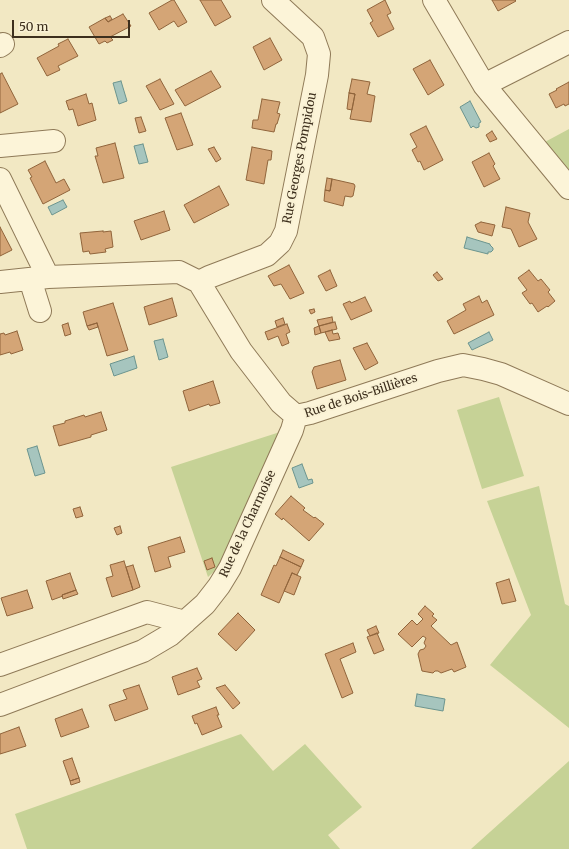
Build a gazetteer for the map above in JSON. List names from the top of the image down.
{
  "streets": {
    "street": ["Rue Georges Pompidou", "Rue de Bois-Billières", "Rue de la Charmoise"]
  },
  "crossings": [
    ["Rue Georges Pompidou", "Rue de Bois-Billières"],
    ["Rue de Bois-Billières", "Rue de la Charmoise"]
  ],
  "scale_bar": "50 m"
}
